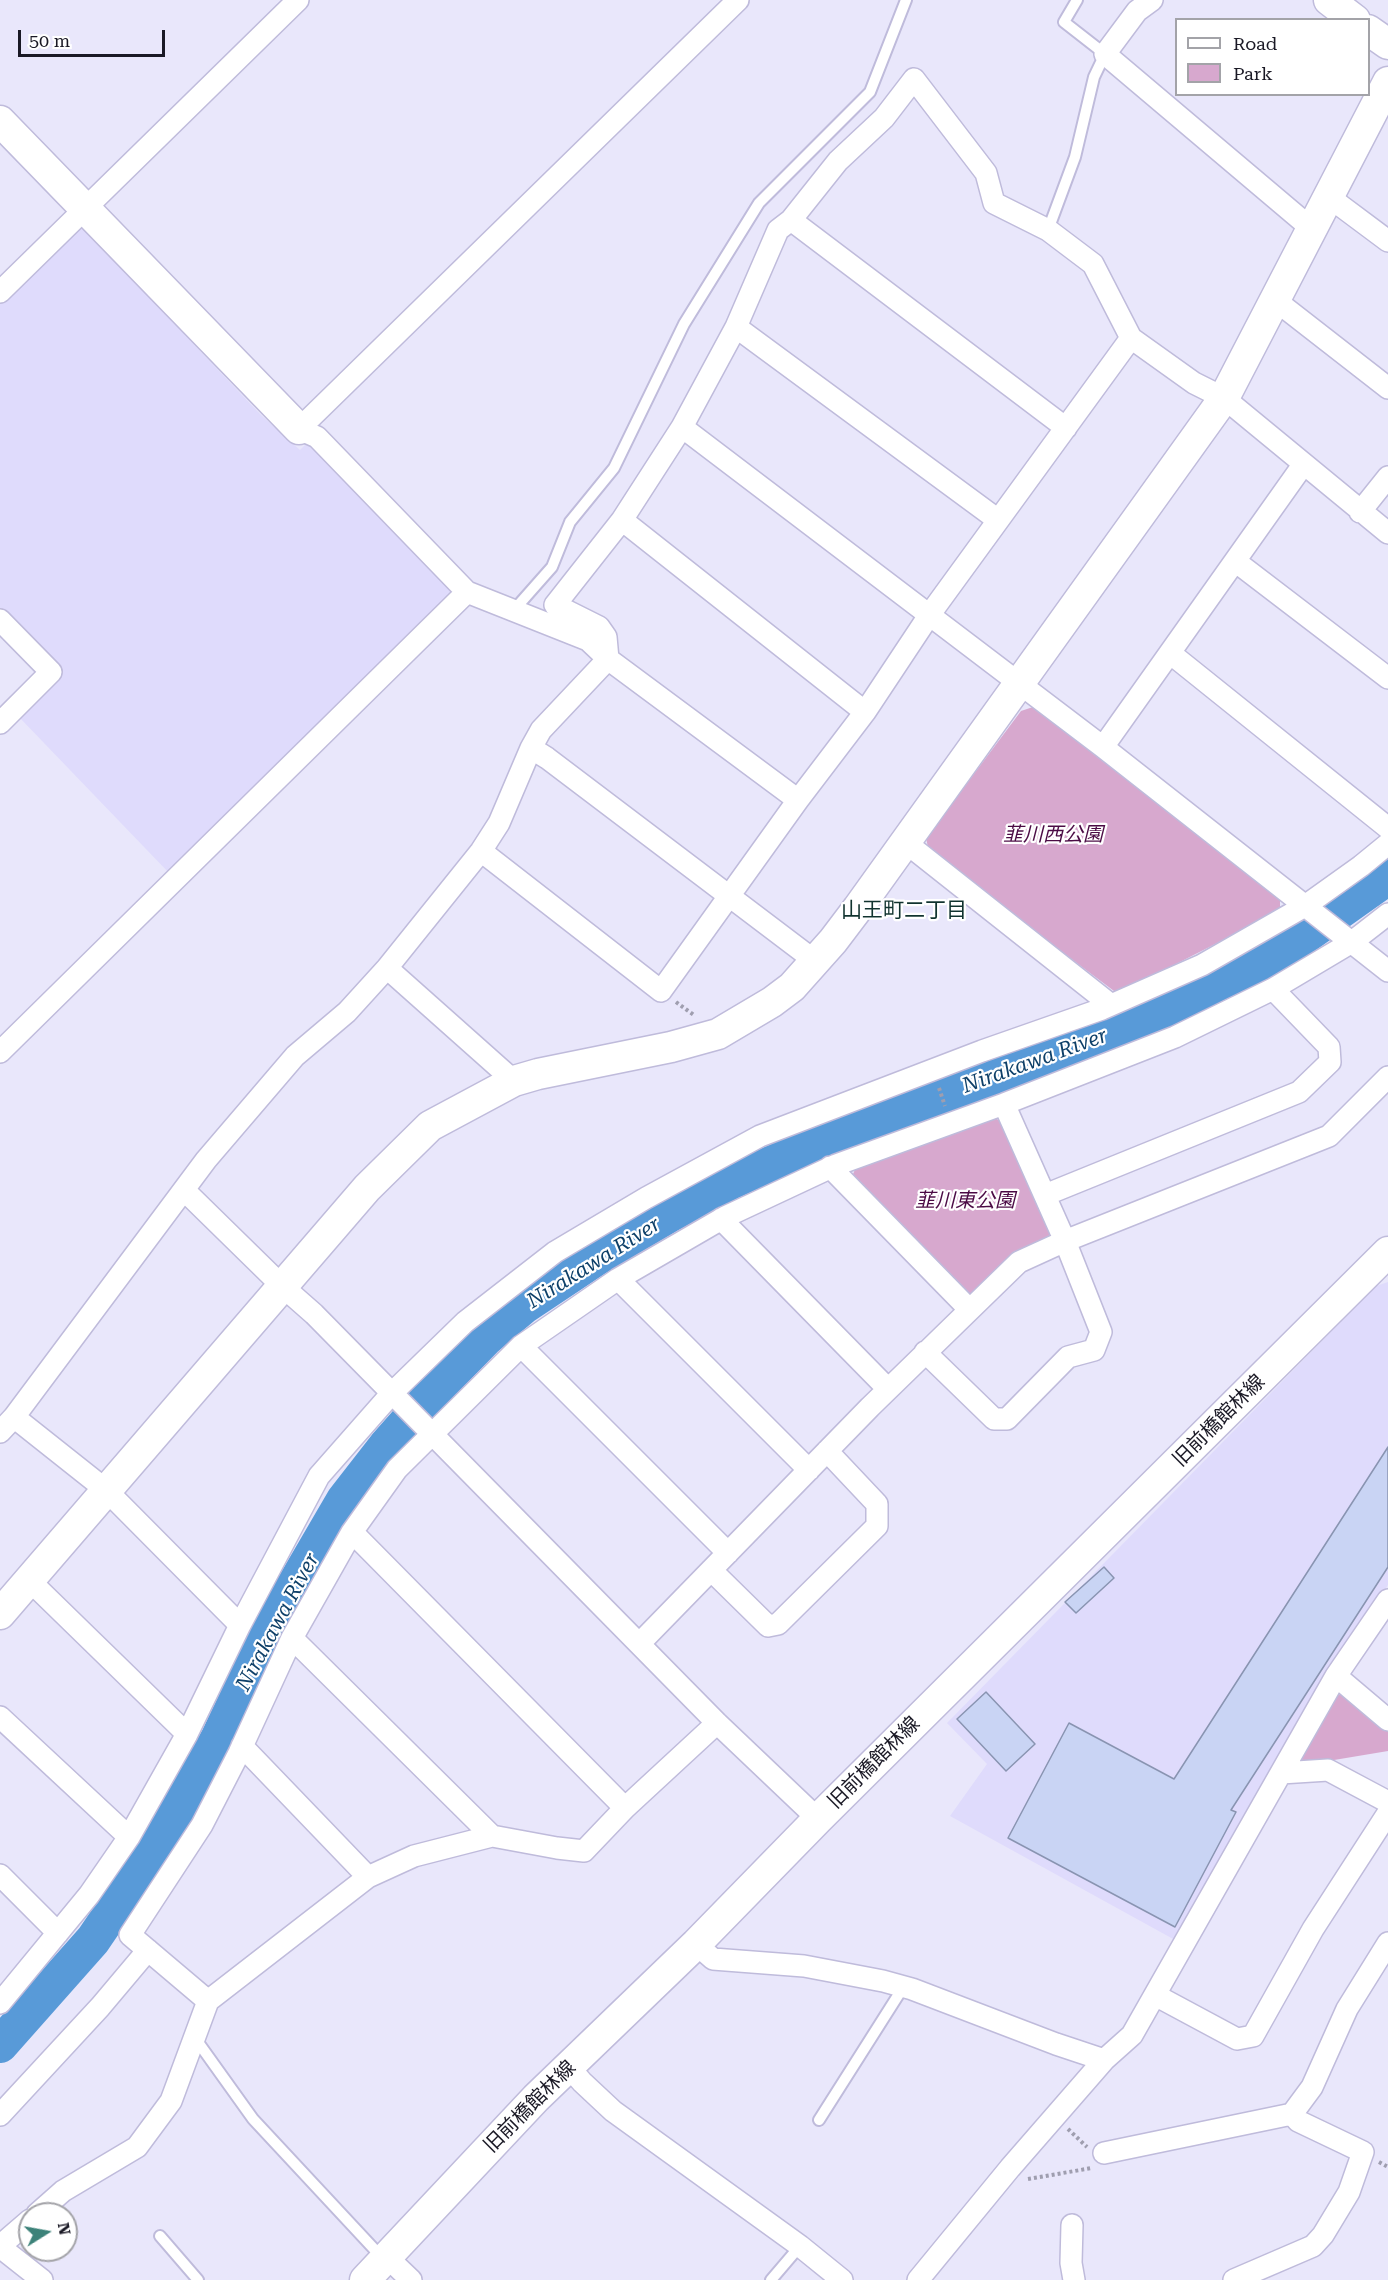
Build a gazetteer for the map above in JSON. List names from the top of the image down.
{
  "streets": {
    "street": ["旧前橋館林線"]
  },
  "districts": ["山王町二丁目"],
  "water": ["Nirakawa River"],
  "parks": ["韮川西公園", "韮川東公園"],
  "legend": ["Road", "Park"],
  "scale_bar": "50 m",
  "north": "right"
}
